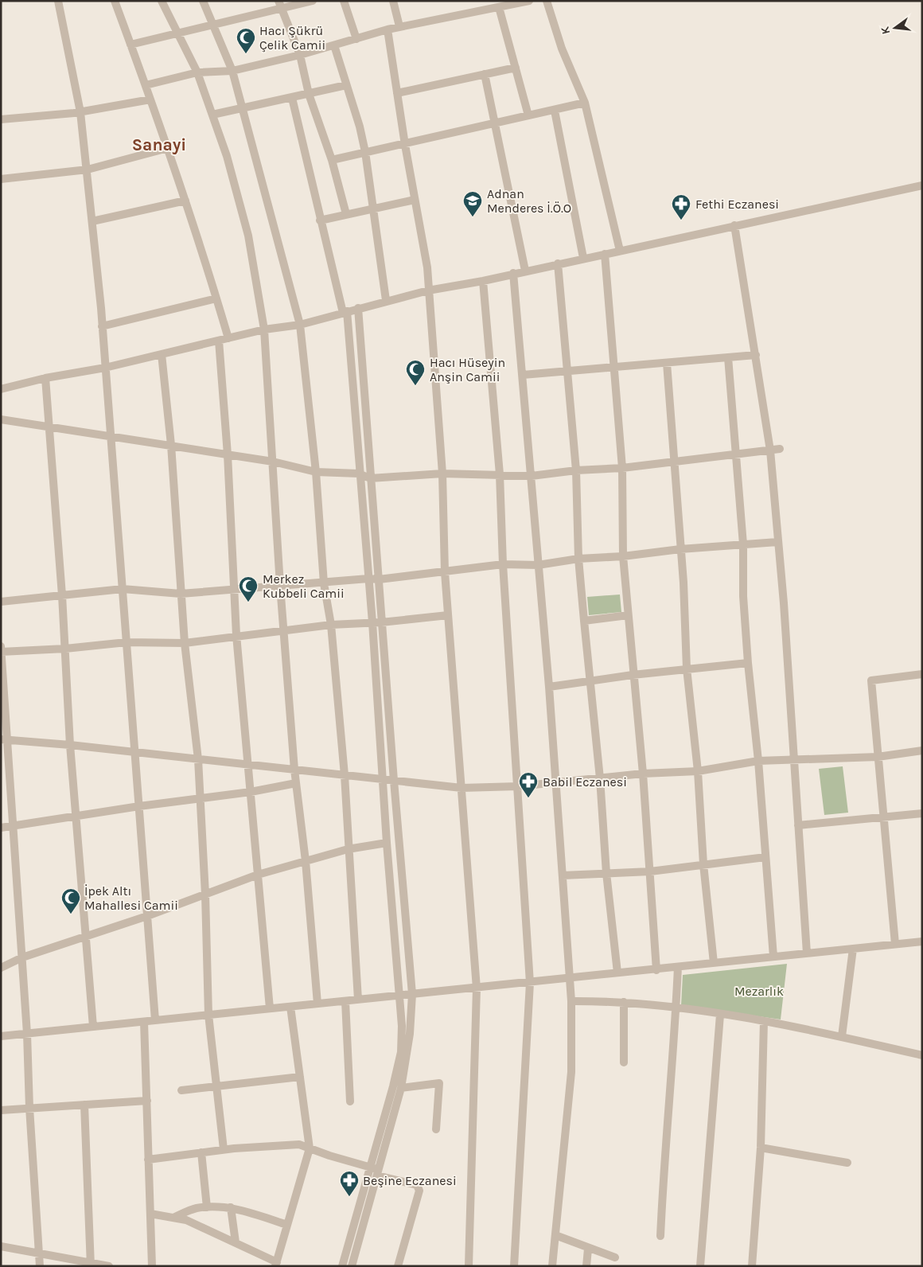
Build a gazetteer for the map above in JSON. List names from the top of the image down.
{
  "districts": ["Sanayi"],
  "parks": ["Mezarlık"],
  "places": {
    "mosque": [
      "Hacı Şükrü Çelik Camii",
      "Hacı Hüseyin Anşin Camii",
      "Merkez Kubbeli Camii",
      "İpek Altı Mahallesi Camii"
    ],
    "school or university": ["Adnan Menderes İ.Ö.O"],
    "pharmacy": ["Fethi Eczanesi", "Babil Eczanesi", "Beşine Eczanesi"]
  },
  "north": "left"
}
